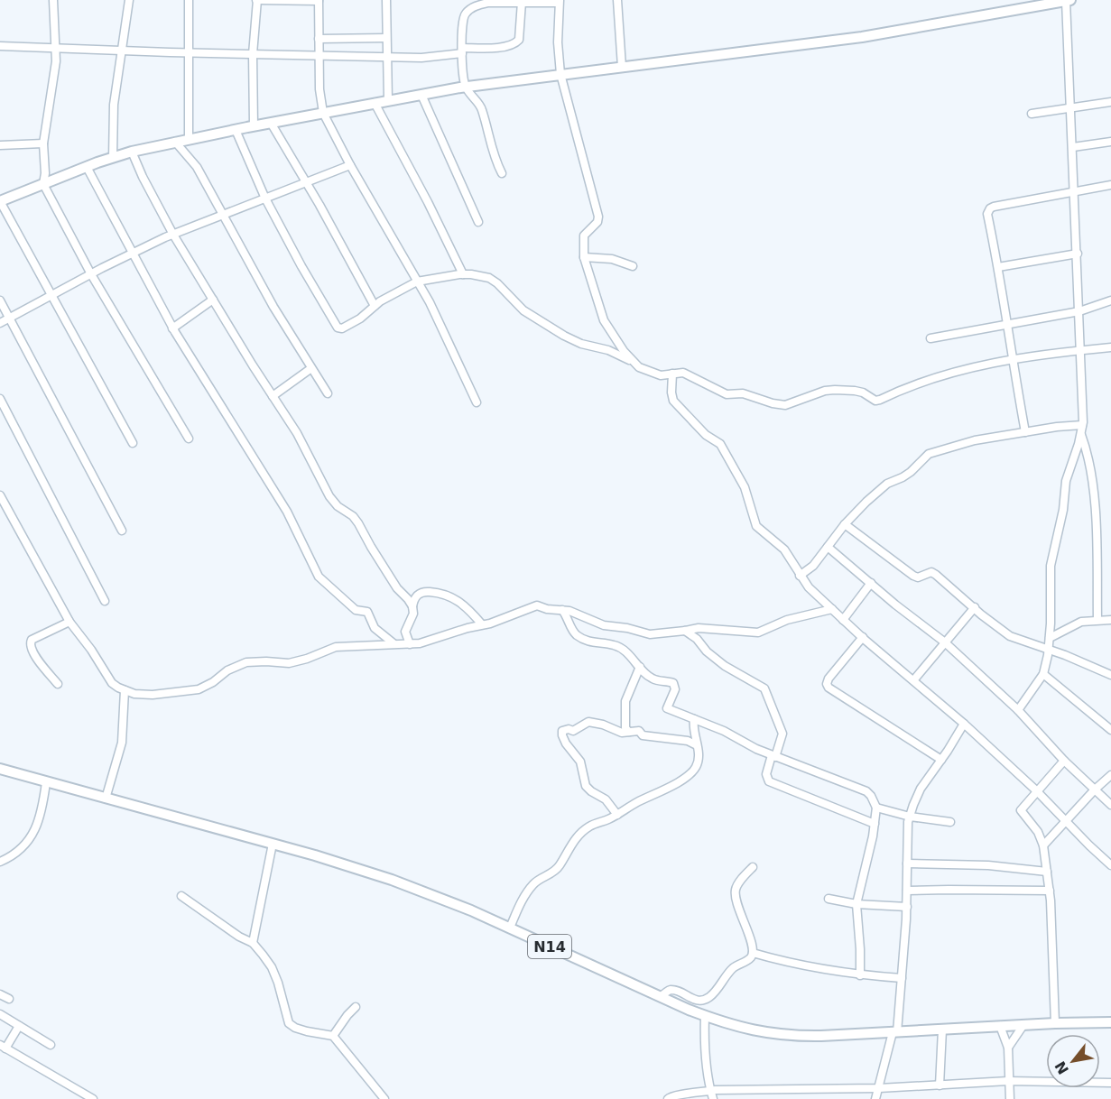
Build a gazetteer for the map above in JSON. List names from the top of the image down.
{
  "streets": {
    "main road": ["N14"]
  },
  "north": "bottom left"
}
